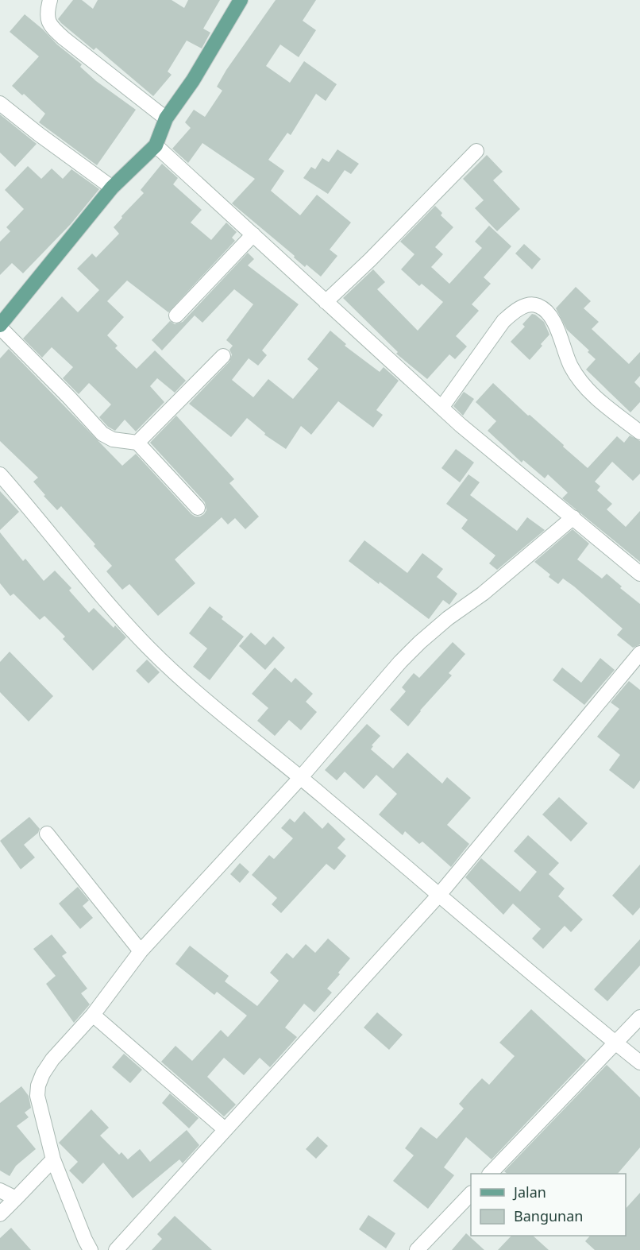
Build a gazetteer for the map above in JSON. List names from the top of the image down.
{
  "legend": ["Jalan", "Bangunan"]
}
